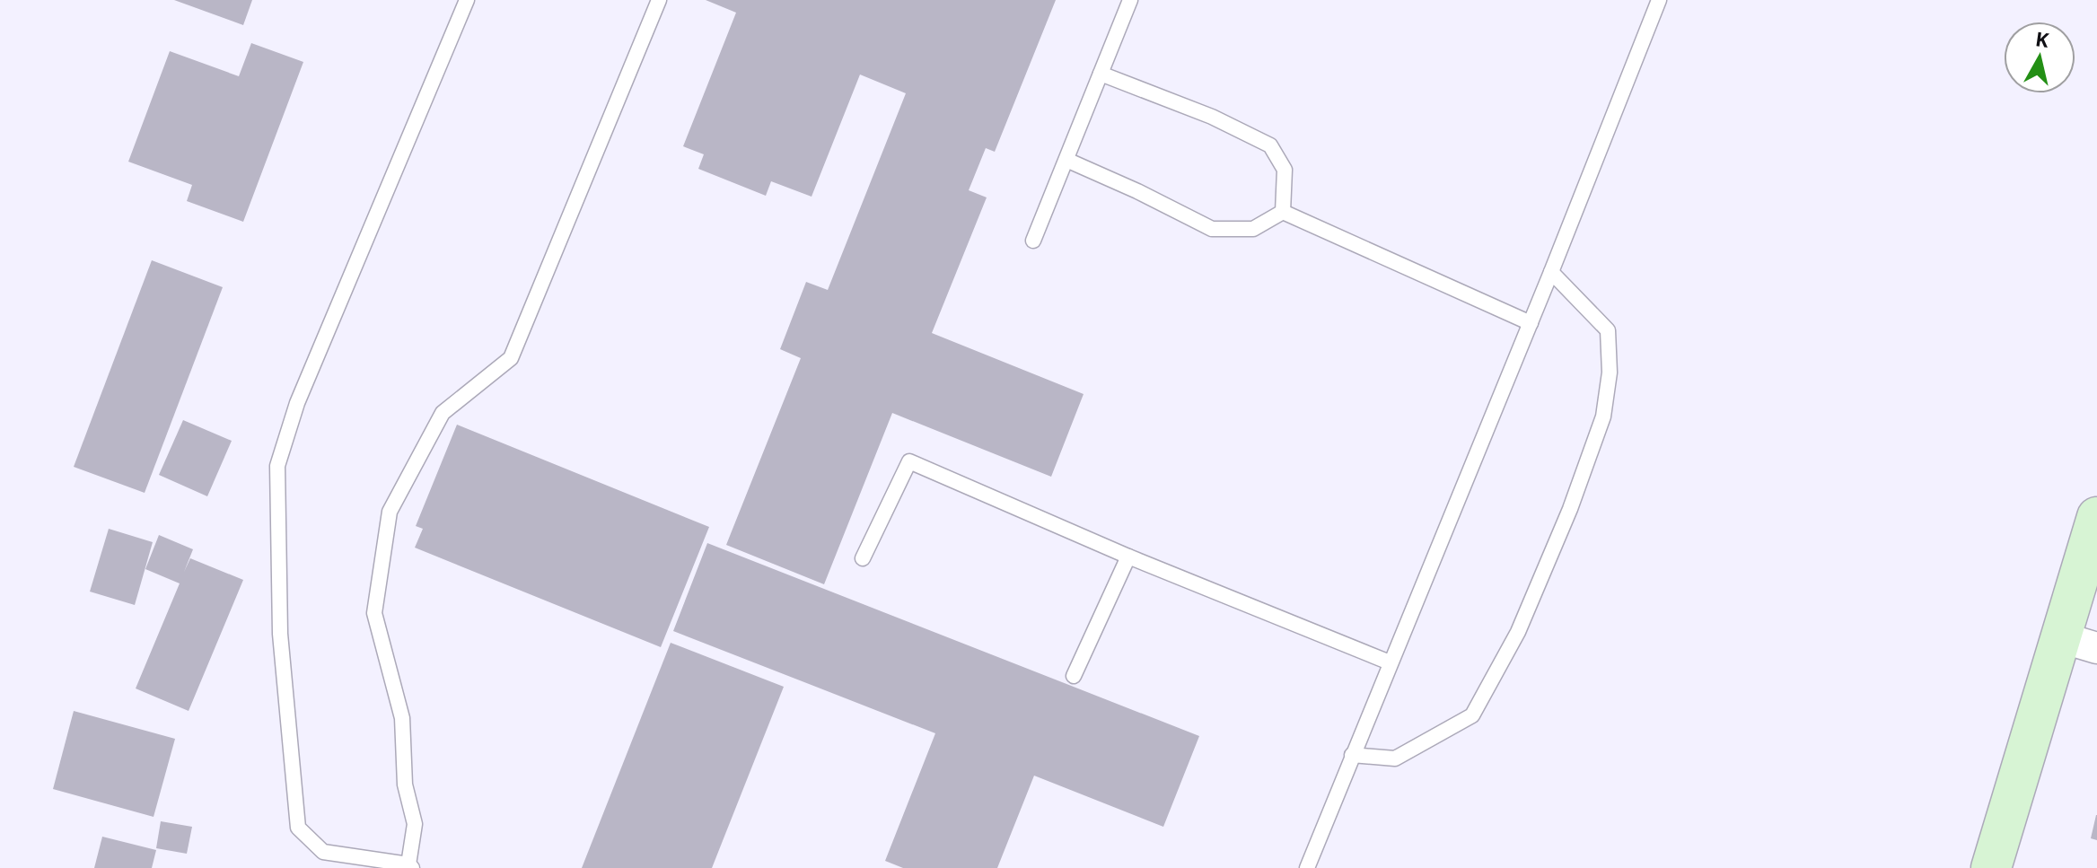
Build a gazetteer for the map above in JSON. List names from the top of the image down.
{
  "north": "top"
}
